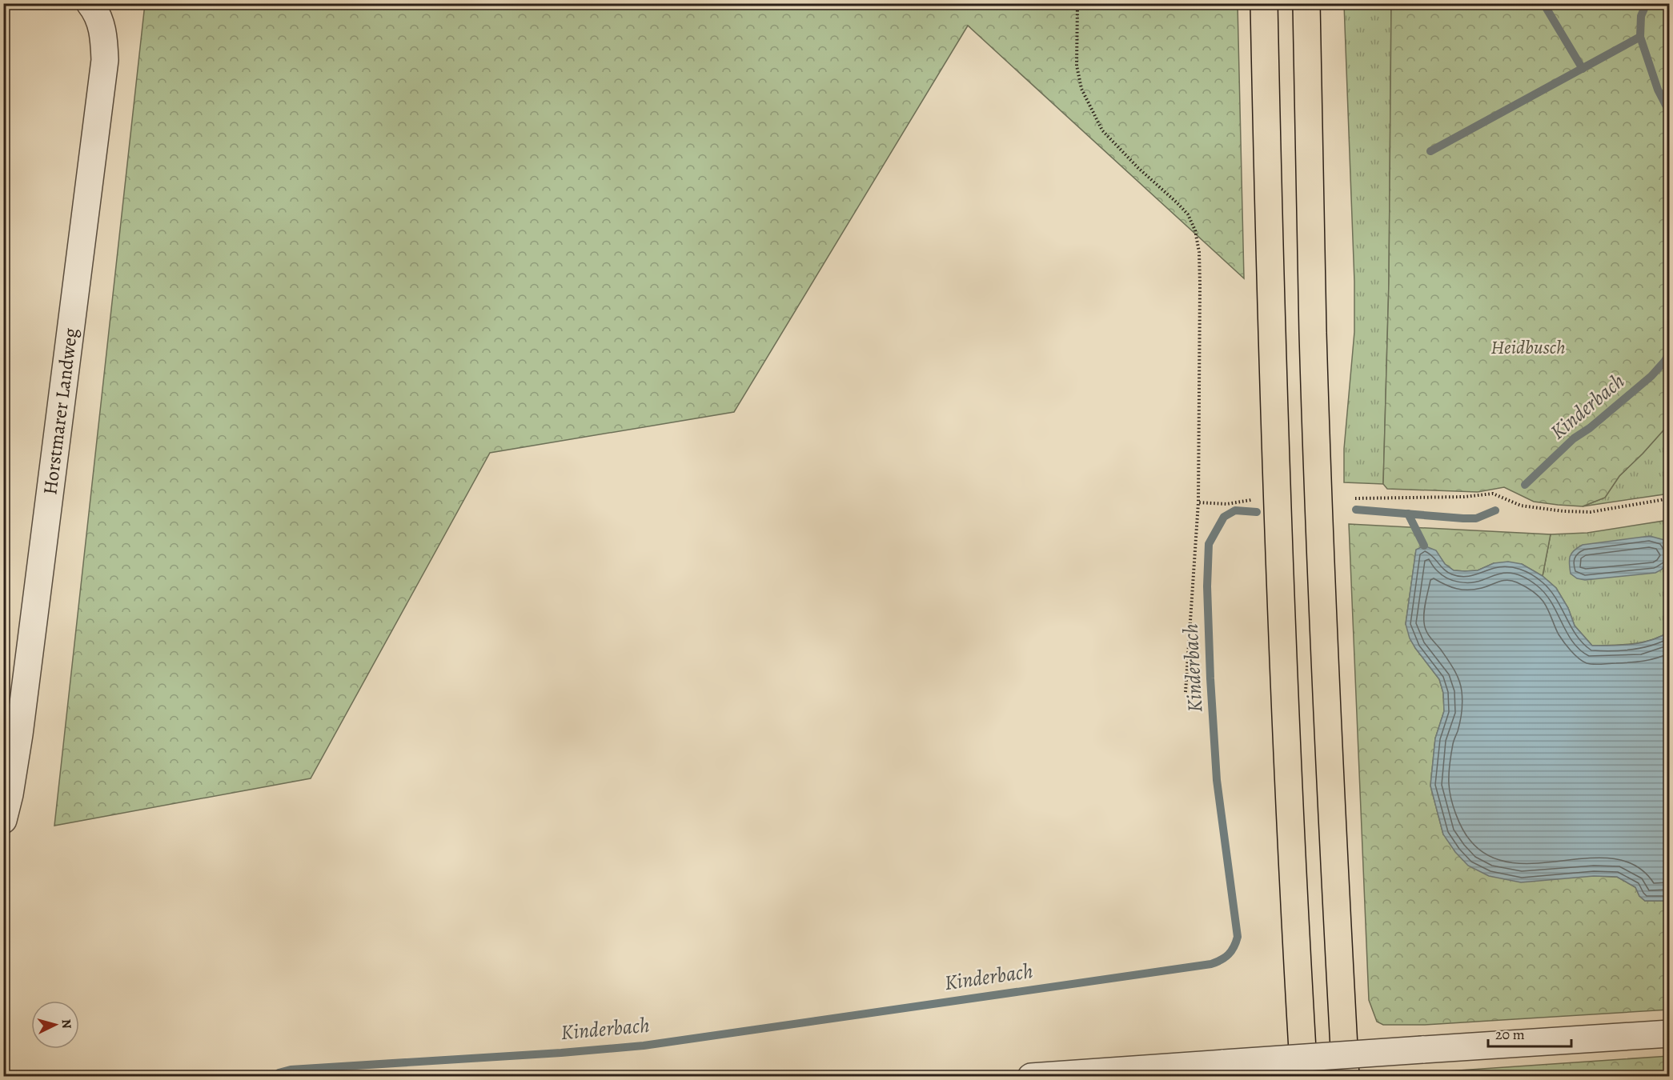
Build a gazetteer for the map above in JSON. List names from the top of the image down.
{
  "streets": {
    "street": ["Horstmarer Landweg"]
  },
  "water": ["Kinderbach"],
  "parks": ["Heidbusch"],
  "scale_bar": "20 m",
  "north": "right"
}
